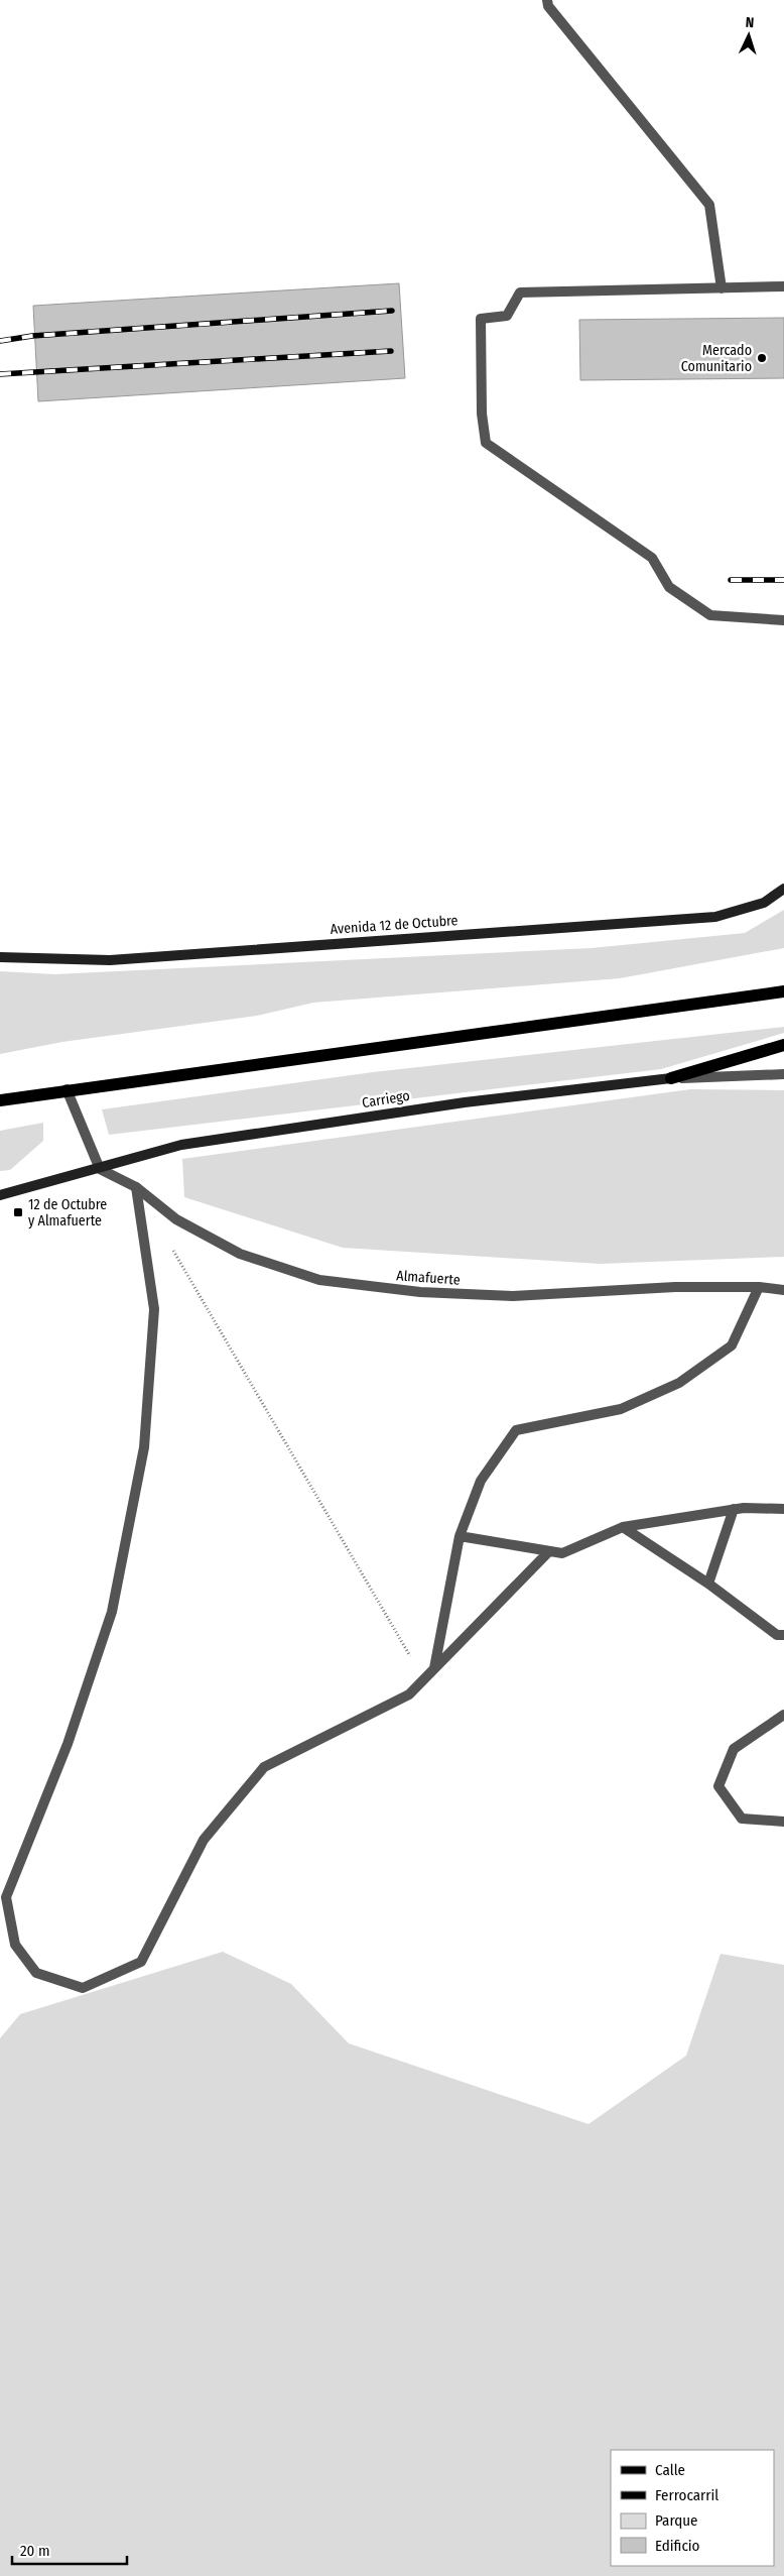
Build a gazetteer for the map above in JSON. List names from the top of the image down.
{
  "streets": {
    "street": ["Avenida 12 de Octubre", "Carriego", "Almafuerte"]
  },
  "crossings": [
    ["Carriego", "Almafuerte"]
  ],
  "places": {
    "other": ["Mercado Comunitario"],
    "transit": ["12 de Octubre y Almafuerte"]
  },
  "legend": [
    "Calle",
    "Ferrocarril",
    "Parque",
    "Edificio"
  ],
  "scale_bar": "20 m",
  "north": "top"
}
